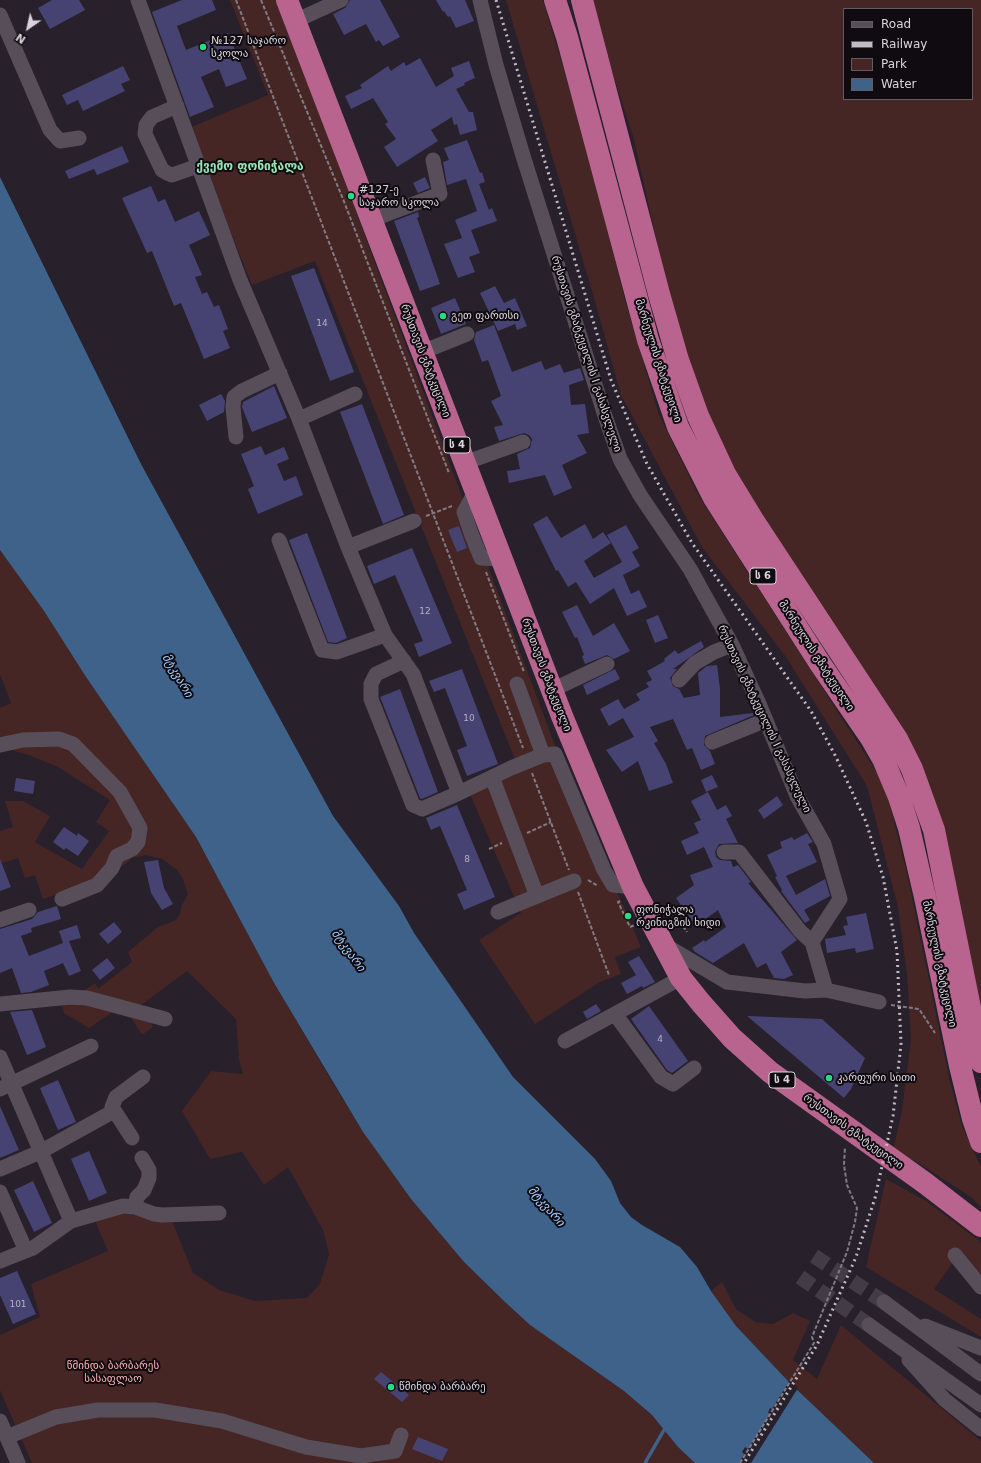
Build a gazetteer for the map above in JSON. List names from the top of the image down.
{
  "streets": {
    "highway": [
      "რუსთავის გზატკეცილი",
      "მარნეულის გზატკეცილი",
      "ს 4",
      "ს 6"
    ],
    "street": ["რუსთავის გზატკეცილის I გასასვლელი"]
  },
  "districts": ["ქვემო ფონიჭალა"],
  "water": ["მტკვარი"],
  "parks": ["წმინდა ბარბარეს სასაფლაო"],
  "places": [
    "№127 საჯარო სკოლა",
    "#127-ე საჯარო სკოლა",
    "გეთ ფართსი",
    "ფონიჭალა რკინიგზის ხიდი",
    "კარფური სითი",
    "წმინდა ბარბარე"
  ],
  "house_numbers": [
    "14",
    "12",
    "10",
    "8",
    "4",
    "101"
  ],
  "legend": [
    "Road",
    "Railway",
    "Park",
    "Water"
  ],
  "north": "bottom left"
}
